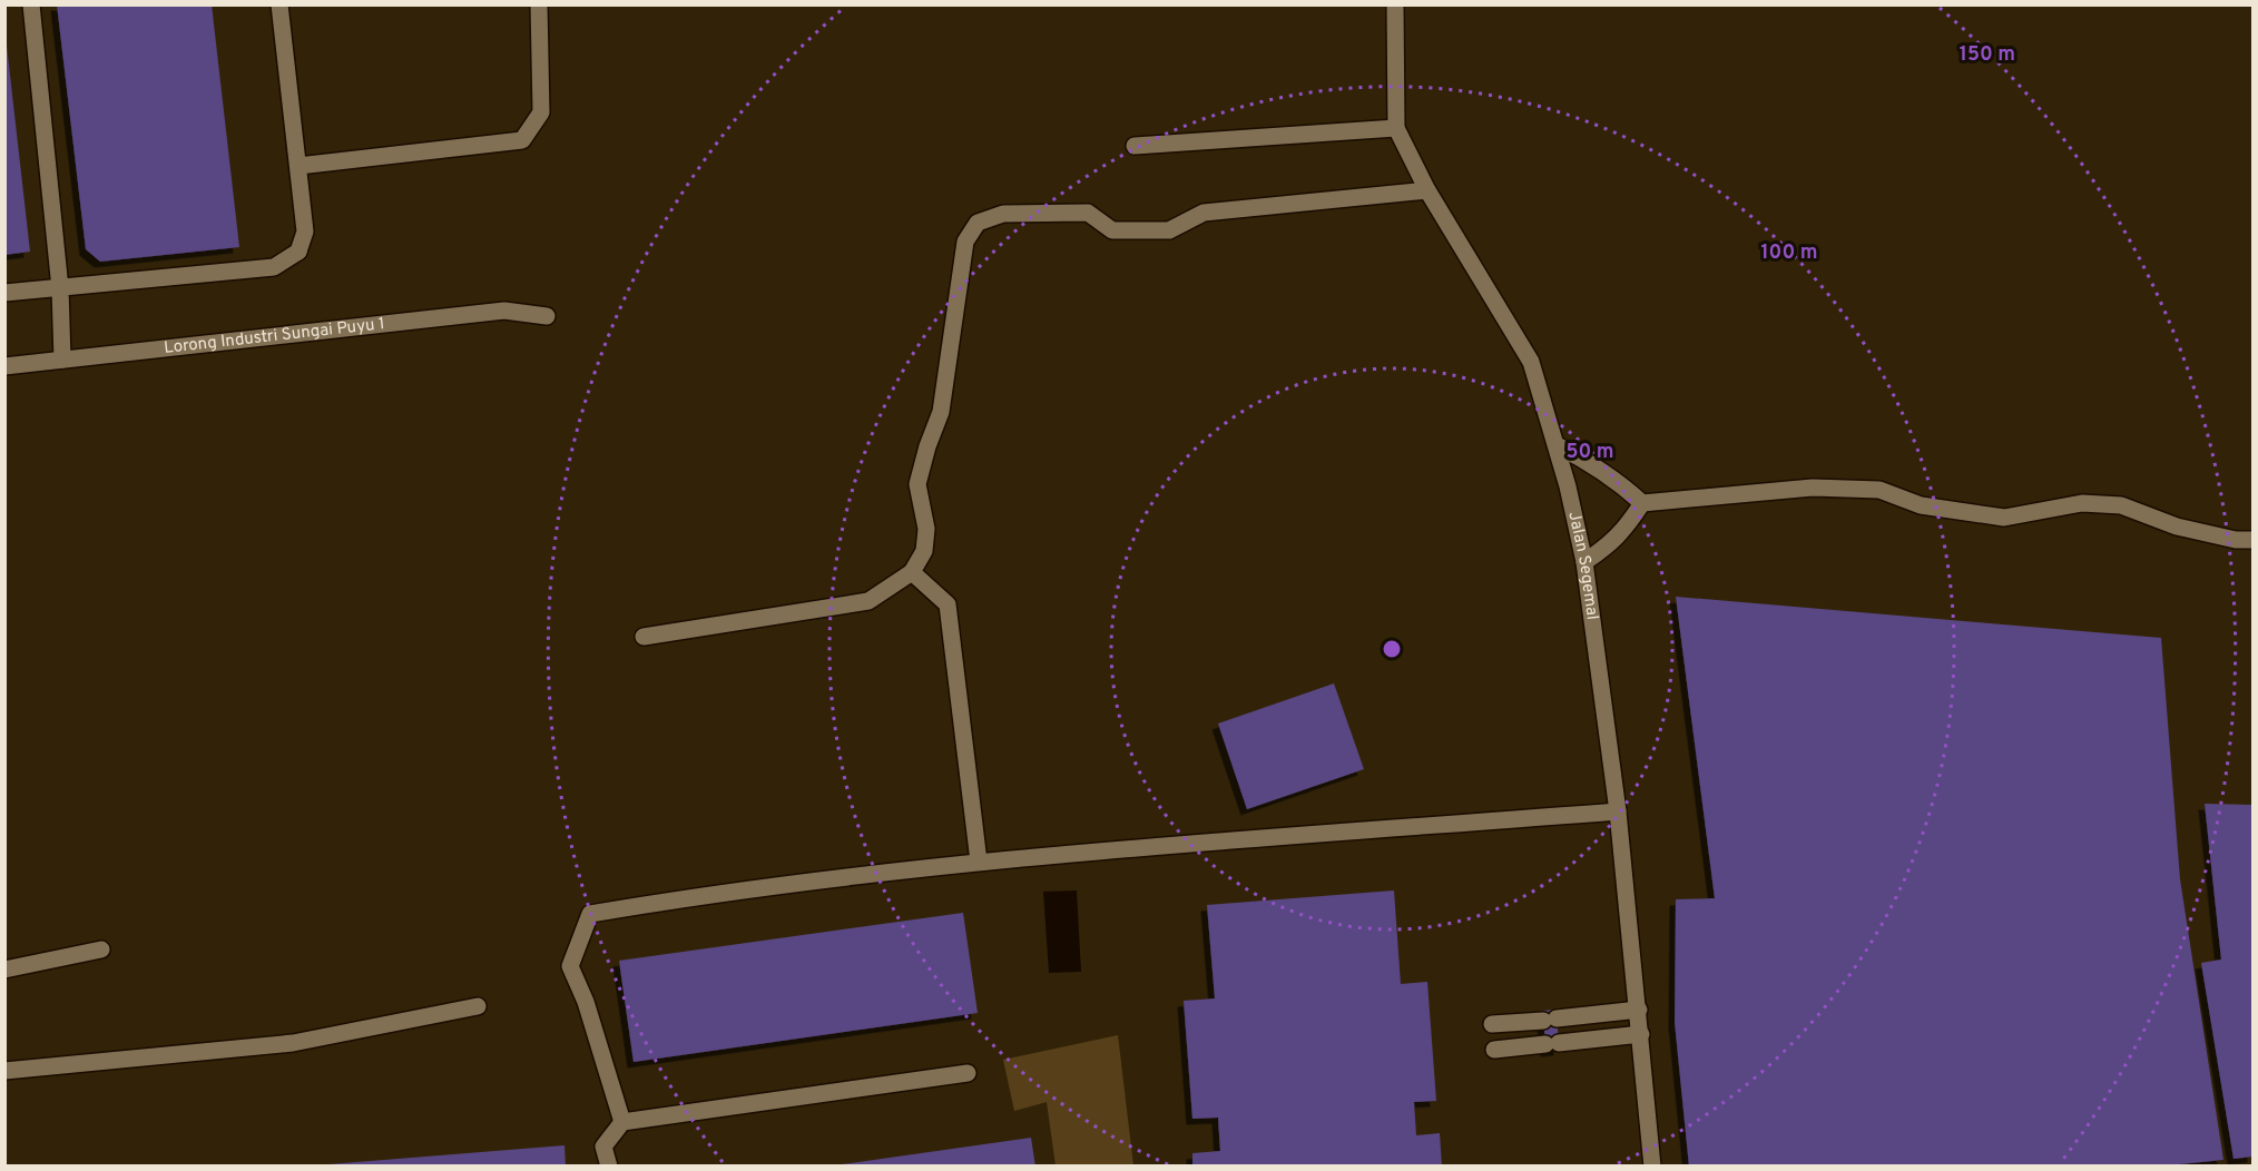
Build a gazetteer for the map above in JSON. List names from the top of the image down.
{
  "streets": {
    "street": ["Lorong Industri Sungai Puyu 1", "Jalan Segemal"]
  },
  "rings": ["150 m", "100 m", "50 m"]
}
